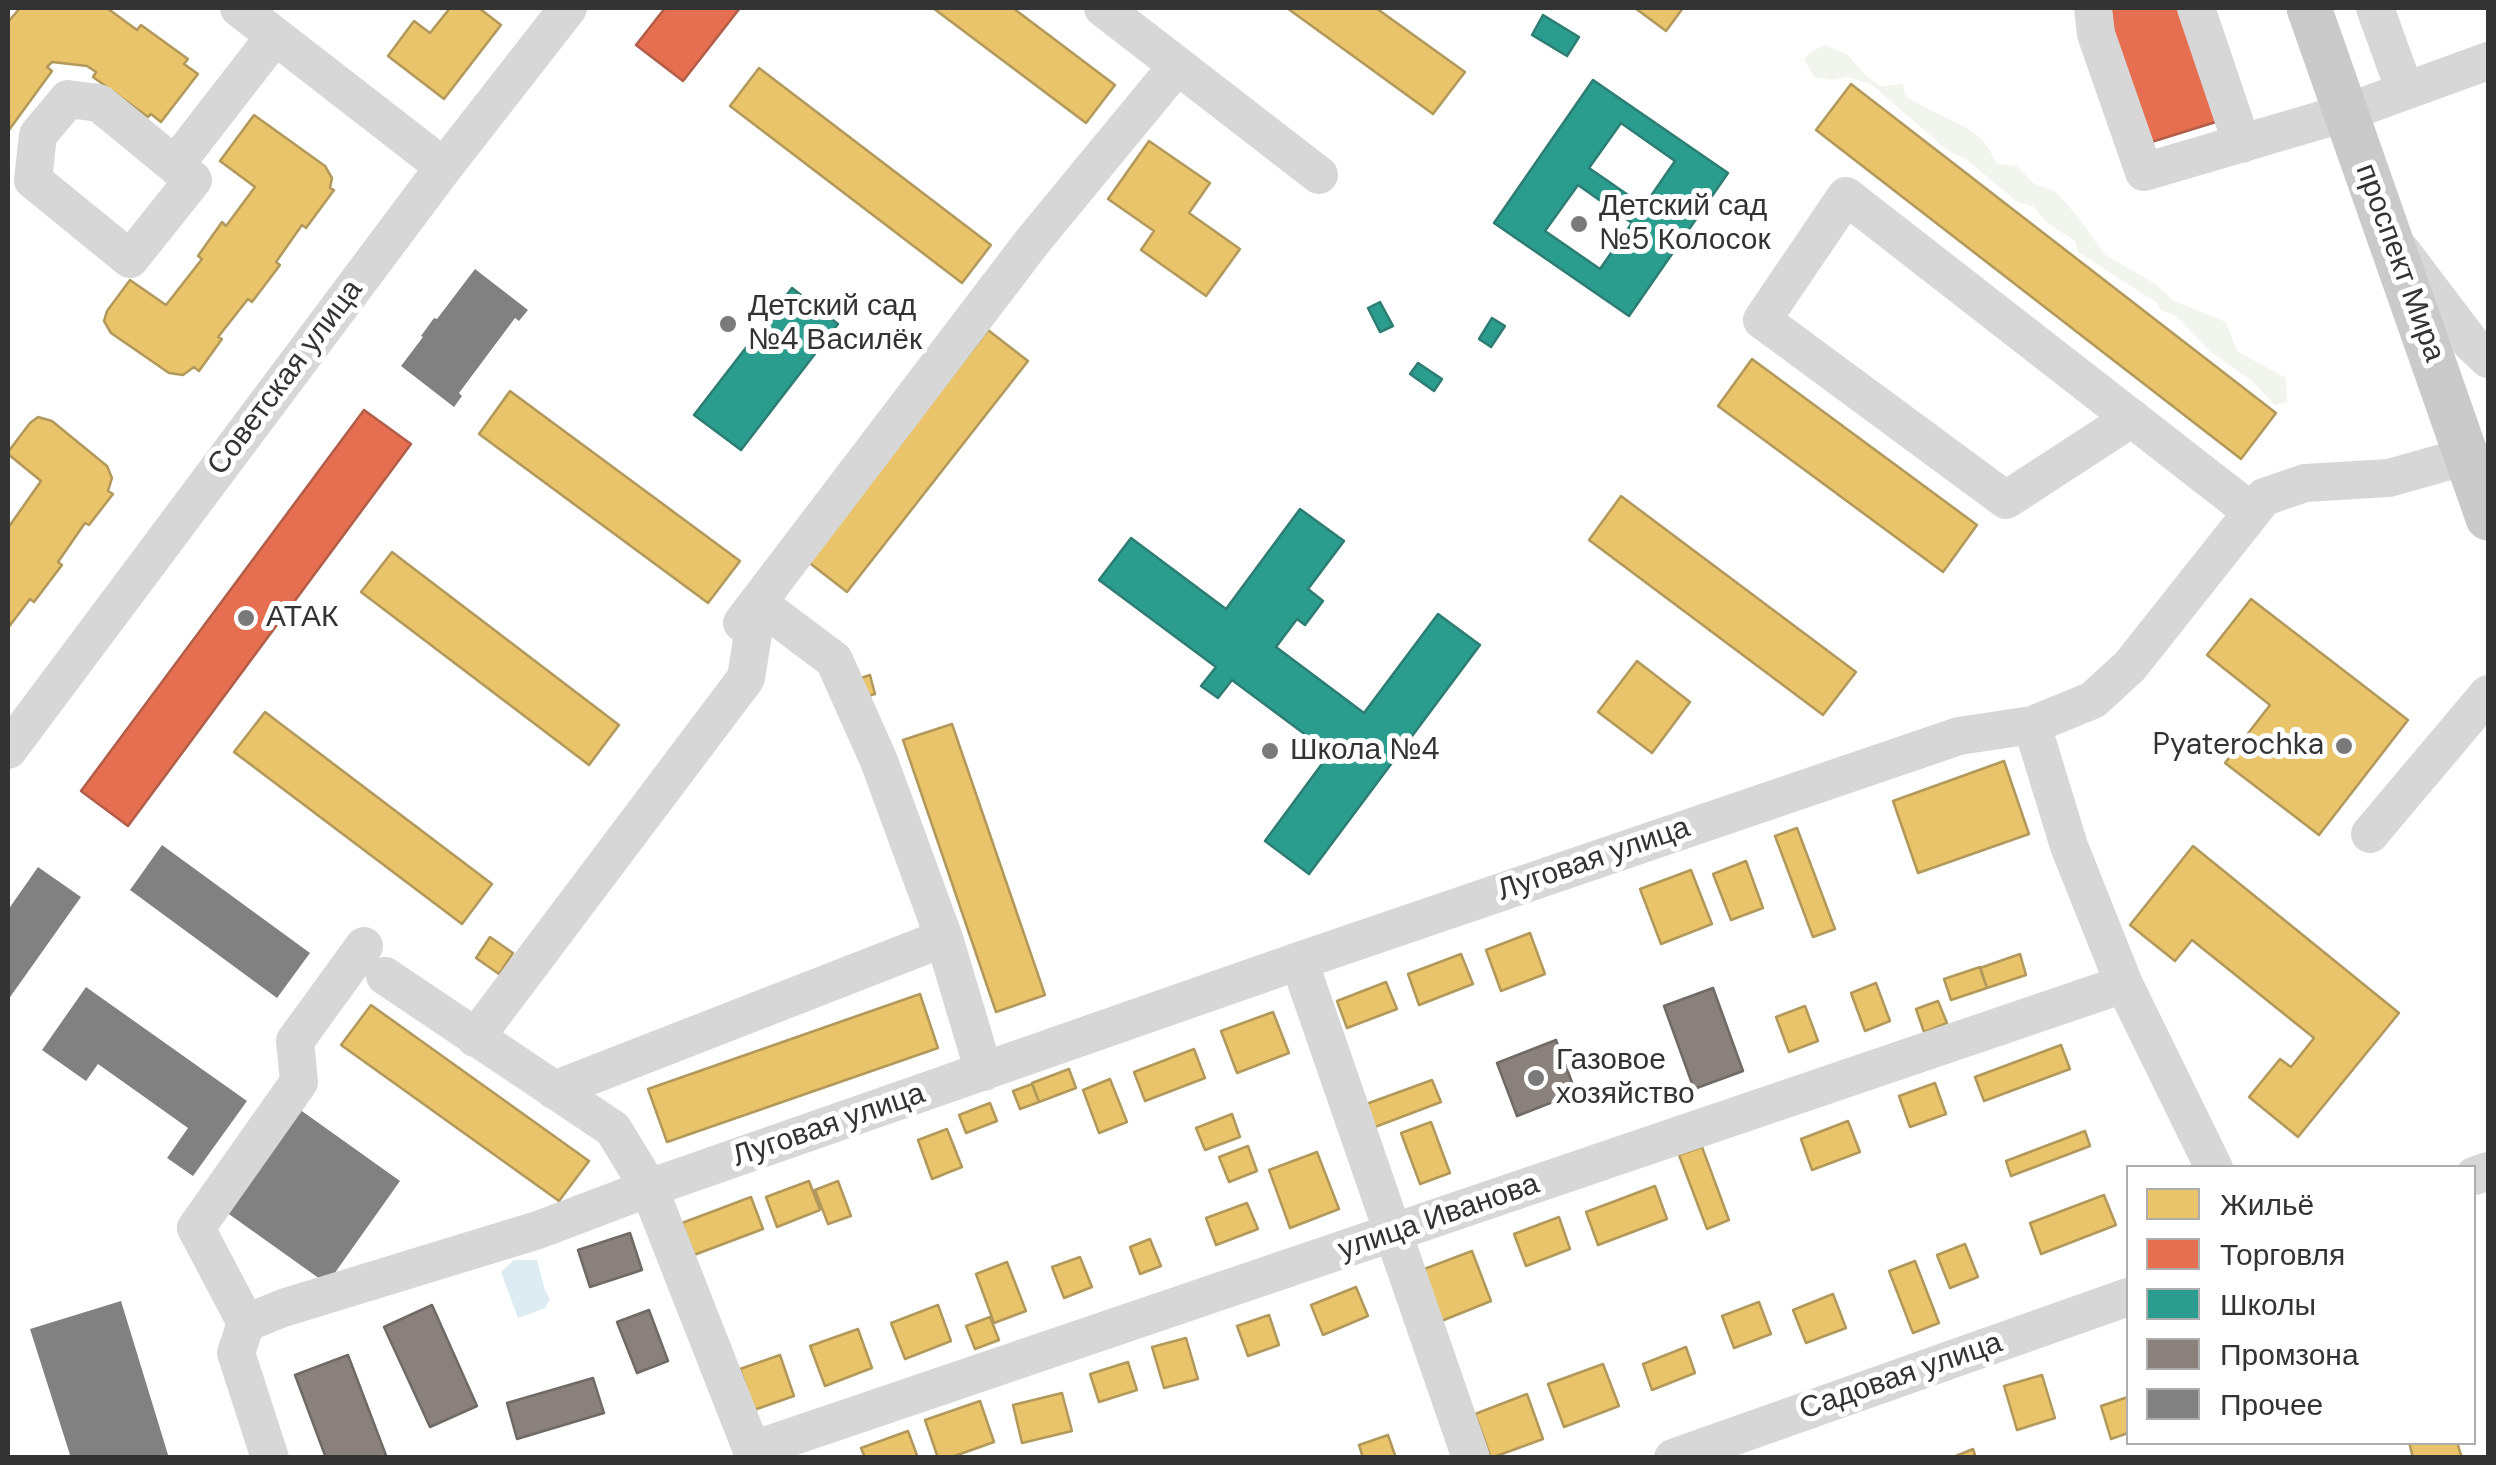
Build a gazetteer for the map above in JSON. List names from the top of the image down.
{
  "streets": {
    "main road": ["проспект Мира"],
    "street": [
      "Советская улица",
      "Луговая улица",
      "улица Иванова",
      "Садовая улица"
    ]
  },
  "crossings": [
    ["проспект Мира", "Луговая улица"]
  ],
  "places": [
    "Детский сад №5 Колосок",
    "Детский сад №4 Василёк",
    "АТАК",
    "Pyaterochka",
    "Школа №4",
    "Газовое хозяйство"
  ],
  "legend": [
    "Жильё",
    "Торговля",
    "Школы",
    "Промзона",
    "Прочее"
  ]
}
